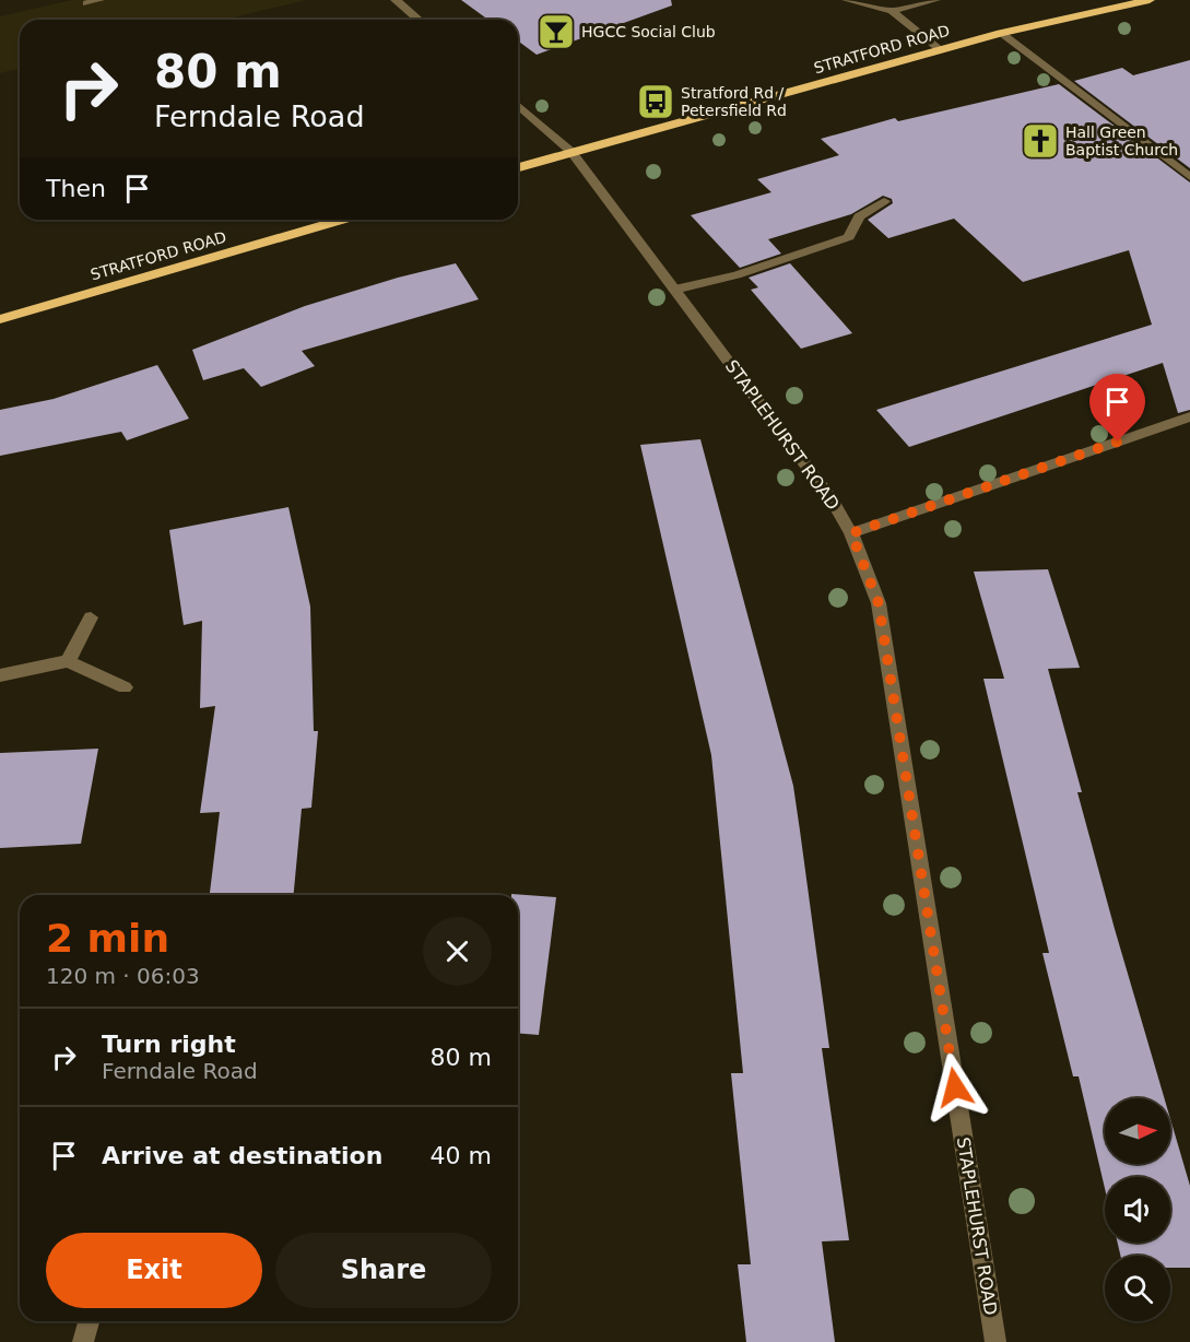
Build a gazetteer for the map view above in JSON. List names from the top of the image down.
{
  "streets": {
    "highway": ["STRATFORD ROAD"],
    "street": ["STAPLEHURST ROAD"]
  },
  "crossings": [
    ["STRATFORD ROAD", "STAPLEHURST ROAD"]
  ],
  "places": {
    "bar": ["HGCC Social Club"],
    "bus stop": ["Stratford Rd / Petersfield Rd"],
    "church": ["Hall Green Baptist Church"]
  },
  "north": "right",
  "page": {
    "turn": ["80 m", "Ferndale Road"],
    "then": "Then",
    "heading": ["2 min", "120 m · 06:03"],
    "list": [
      {
        "name": "Turn right",
        "note": "Ferndale Road",
        "value": "80 m"
      },
      {
        "name": "Arrive at destination",
        "value": "40 m"
      }
    ],
    "buttons": ["Exit", "Share"]
  }
}
